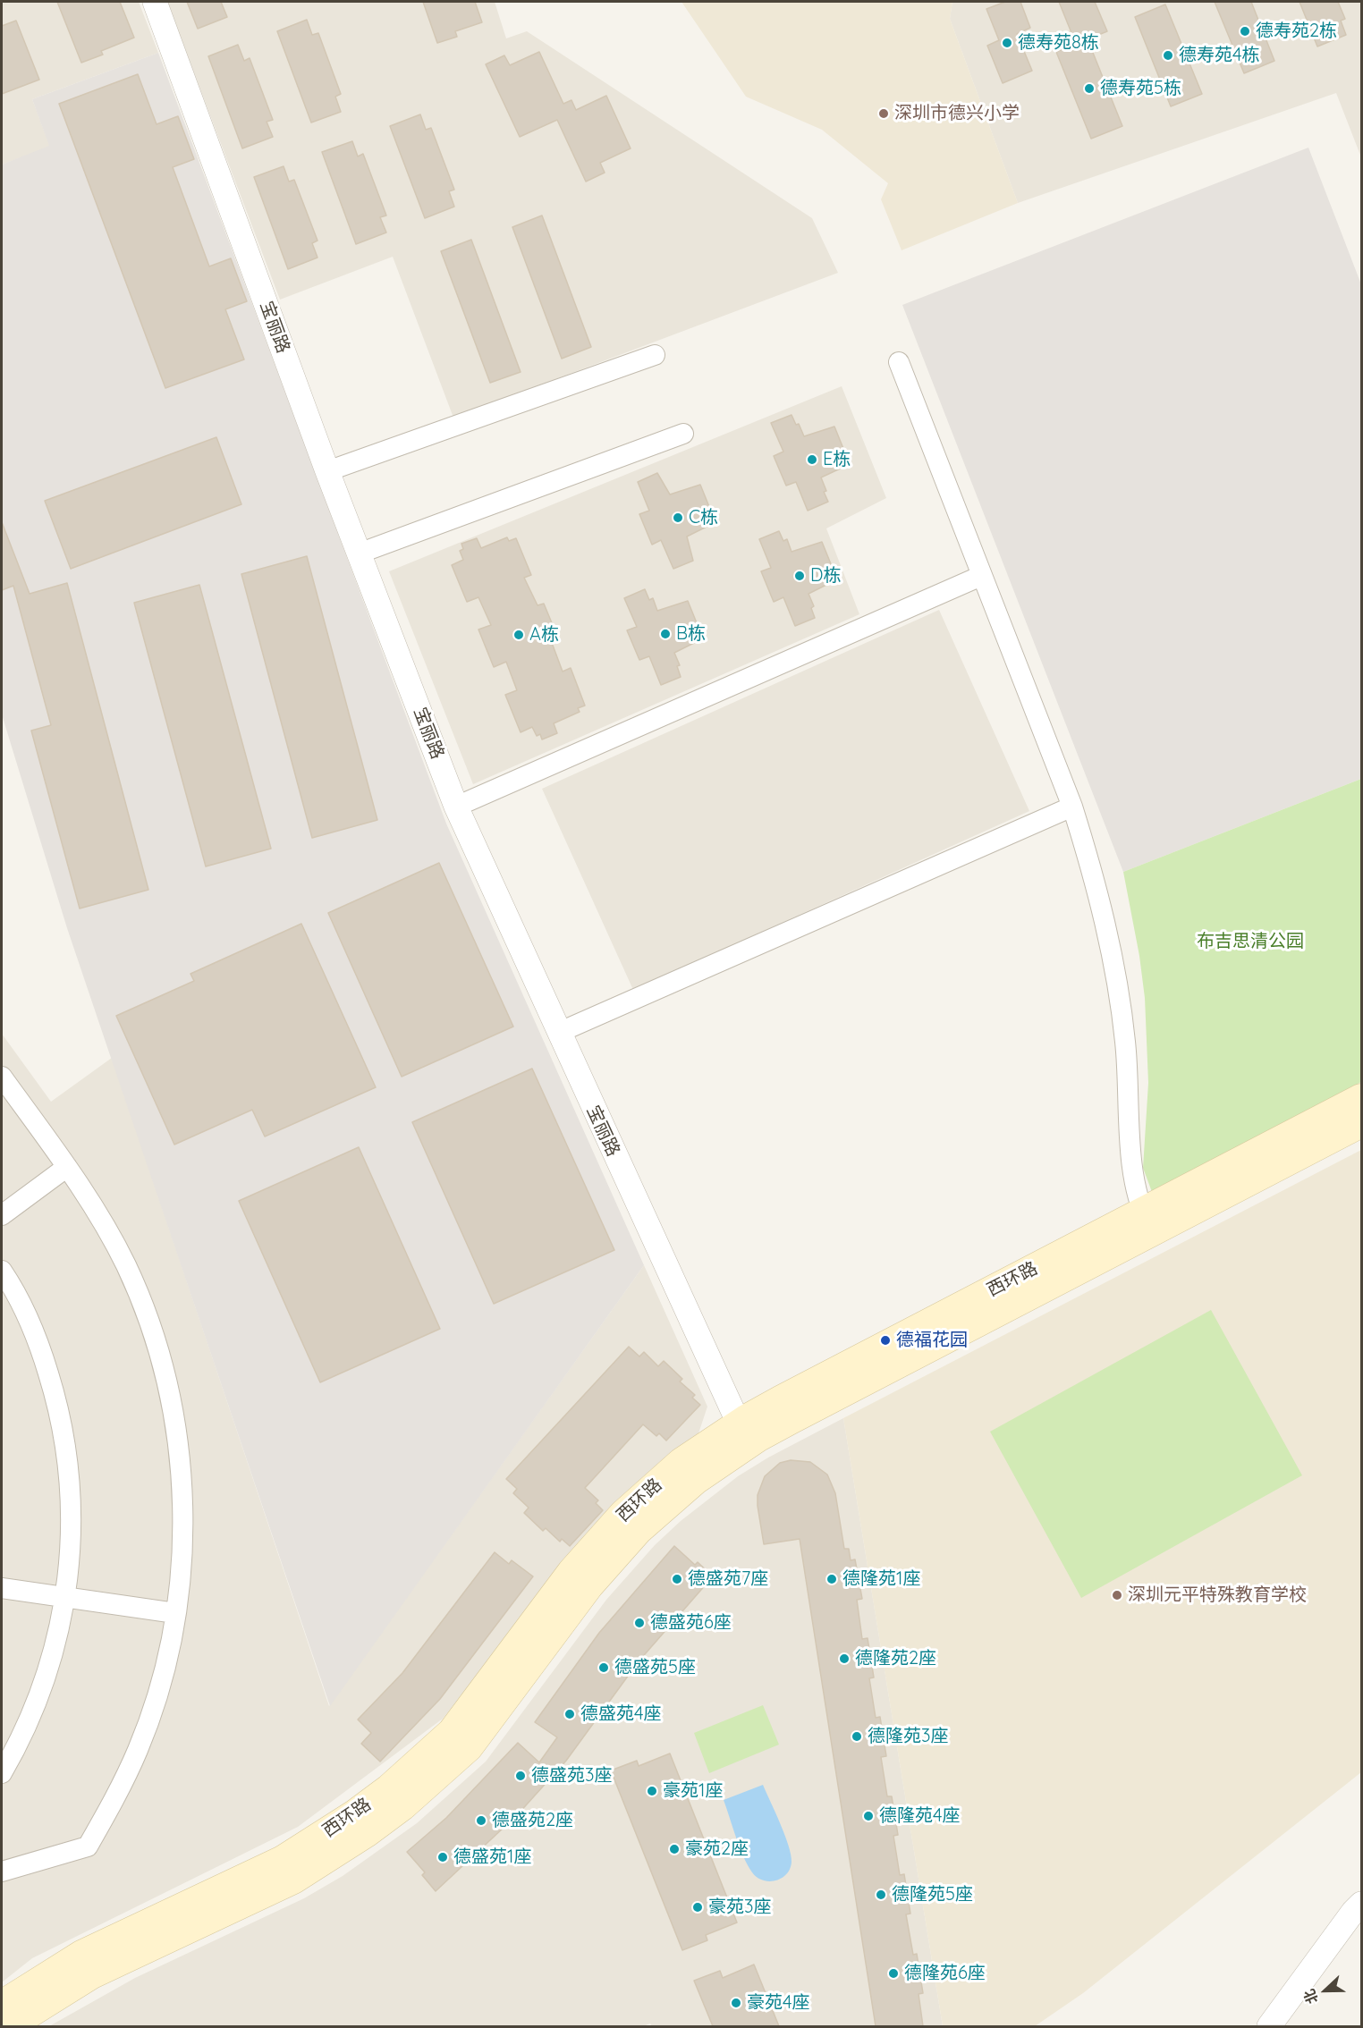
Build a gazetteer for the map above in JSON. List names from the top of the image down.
{
  "streets": {
    "main road": ["西环路"],
    "street": ["宝丽路"]
  },
  "crossings": [
    ["宝丽路", "西环路"]
  ],
  "parks": ["布吉思清公园"],
  "places": [
    "德寿苑2栋",
    "德寿苑8栋",
    "德寿苑4栋",
    "德寿苑5栋",
    "深圳市德兴小学",
    "E栋",
    "C栋",
    "D栋",
    "B栋",
    "A栋",
    "德福花园",
    "德盛苑7座",
    "德隆苑1座",
    "深圳元平特殊教育学校",
    "德盛苑6座",
    "德隆苑2座",
    "德盛苑5座",
    "德盛苑4座",
    "德隆苑3座",
    "德盛苑3座",
    "豪苑1座",
    "德隆苑4座",
    "德盛苑2座",
    "豪苑2座",
    "德盛苑1座",
    "德隆苑5座",
    "豪苑3座",
    "德隆苑6座",
    "豪苑4座"
  ],
  "north": "left"
}
